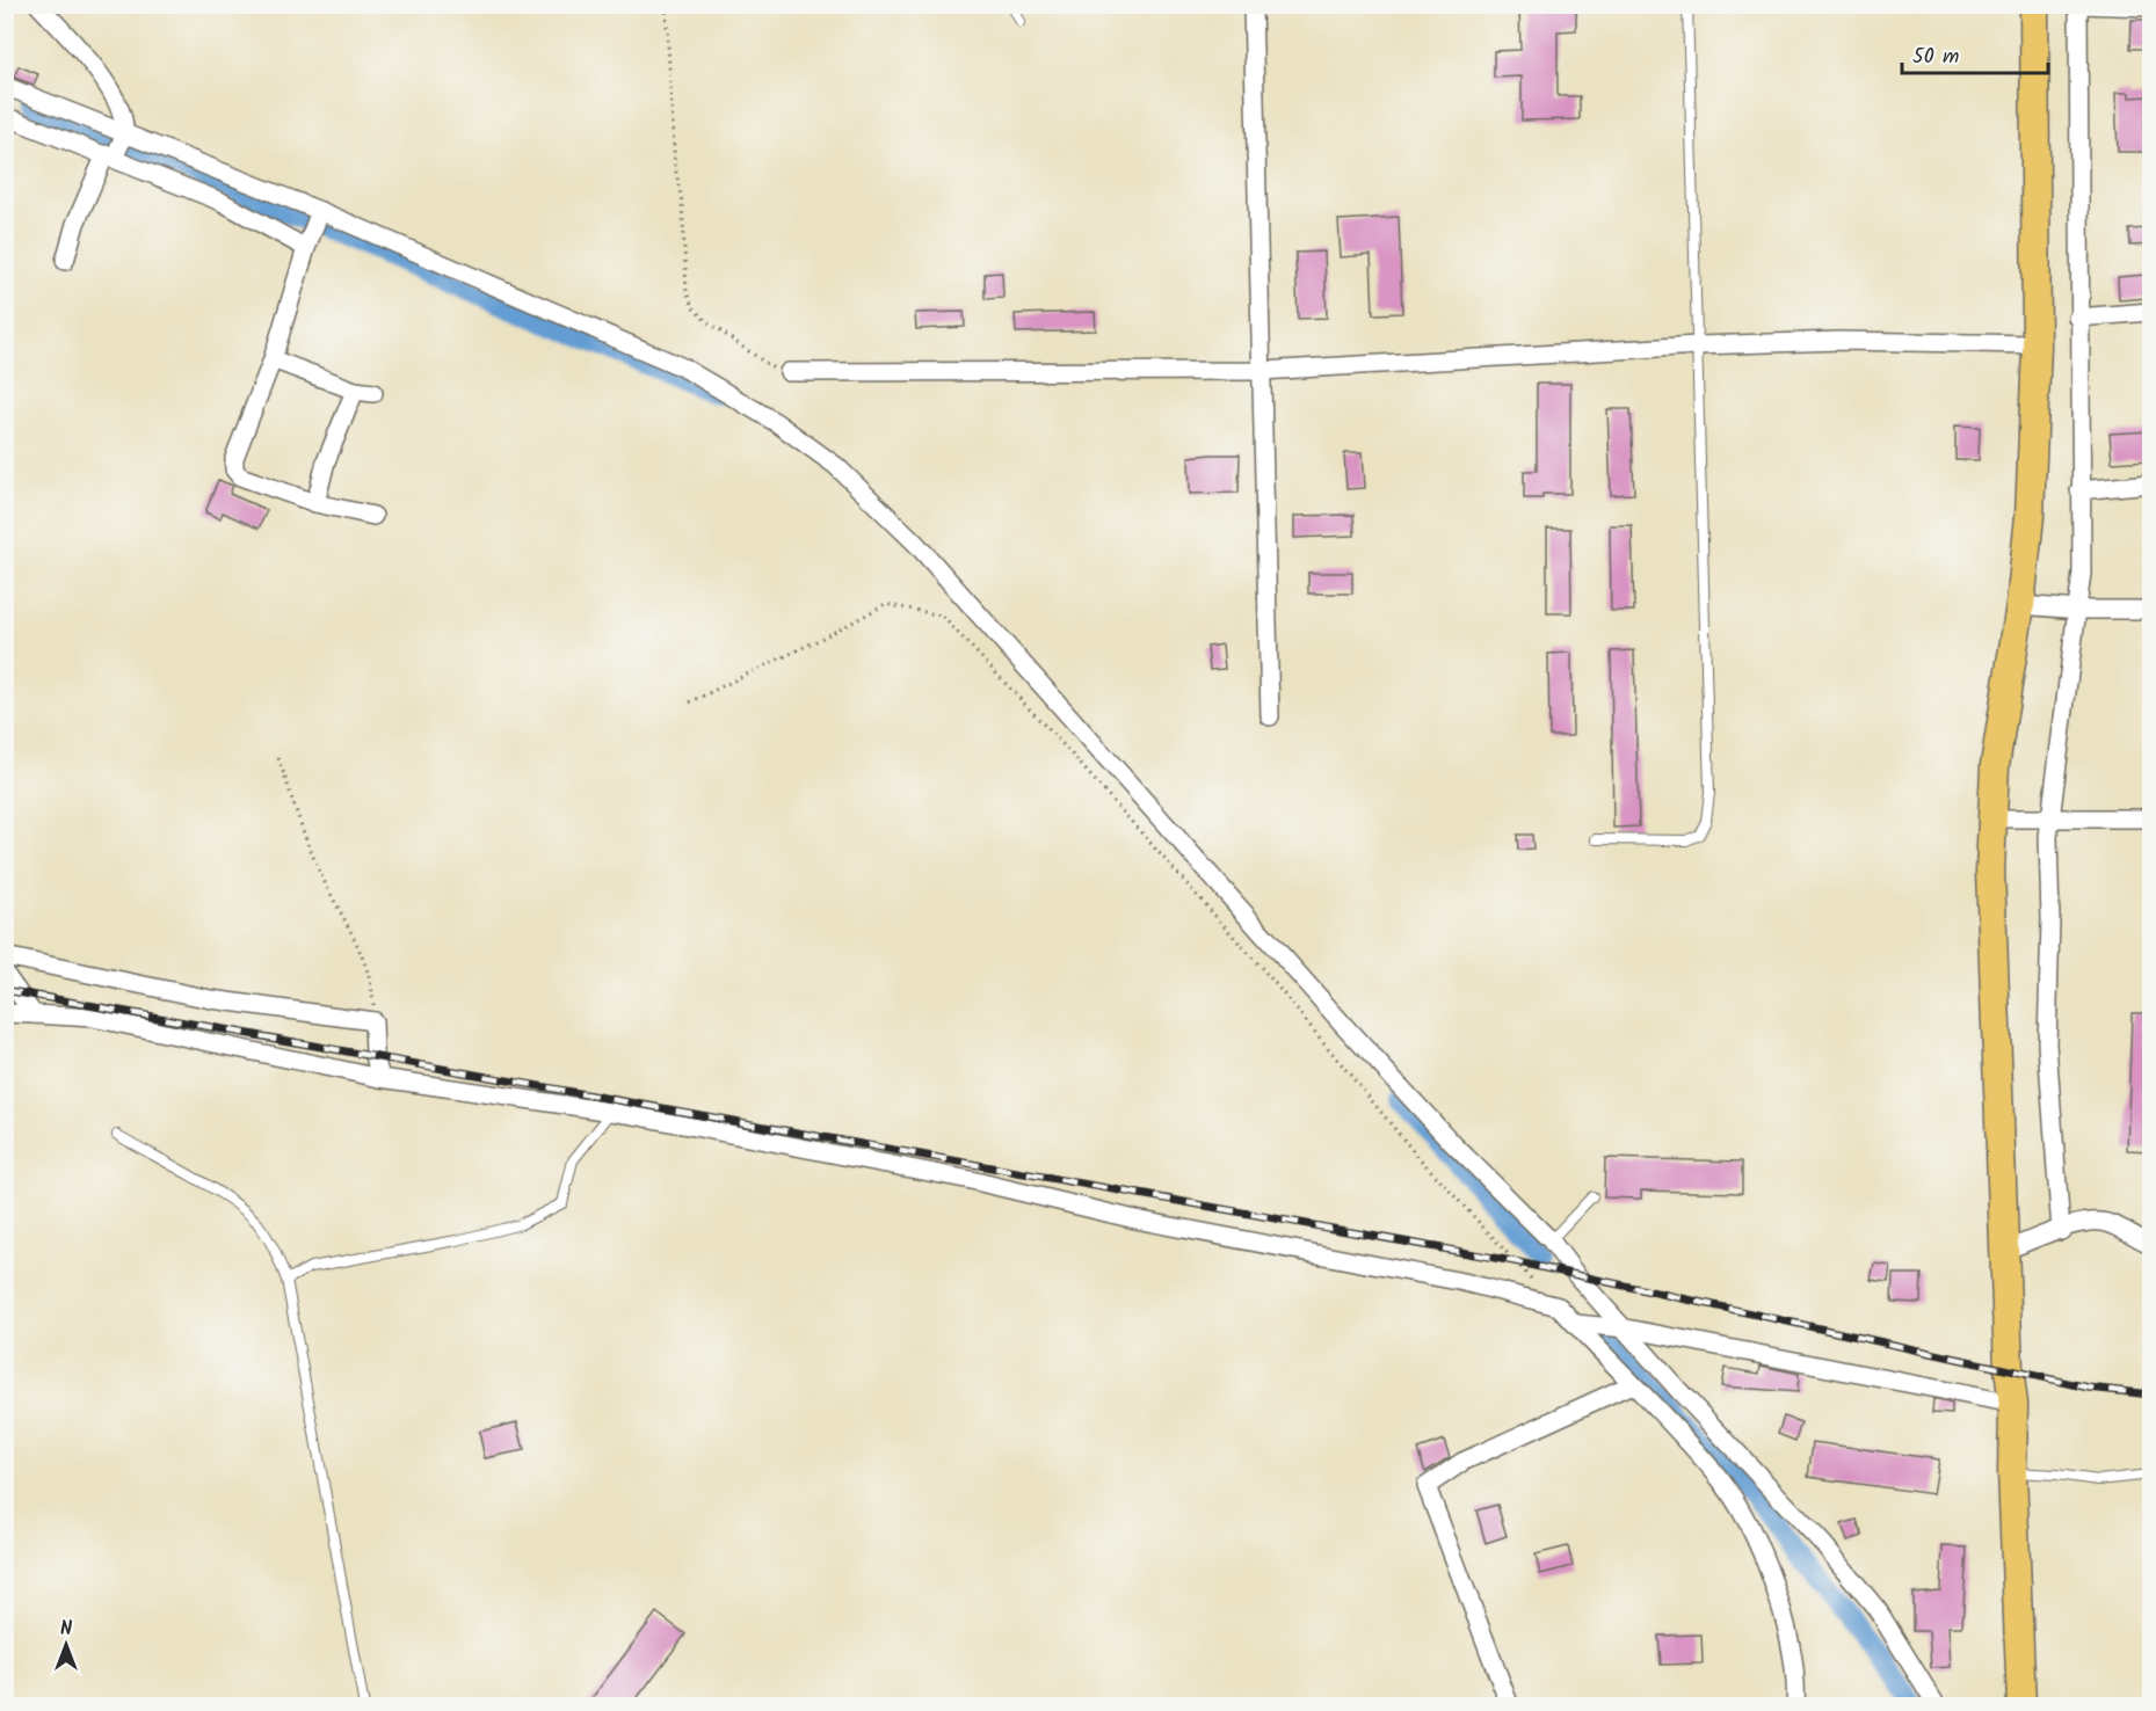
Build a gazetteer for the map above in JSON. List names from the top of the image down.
{
  "scale_bar": "50 m",
  "north": "top"
}
